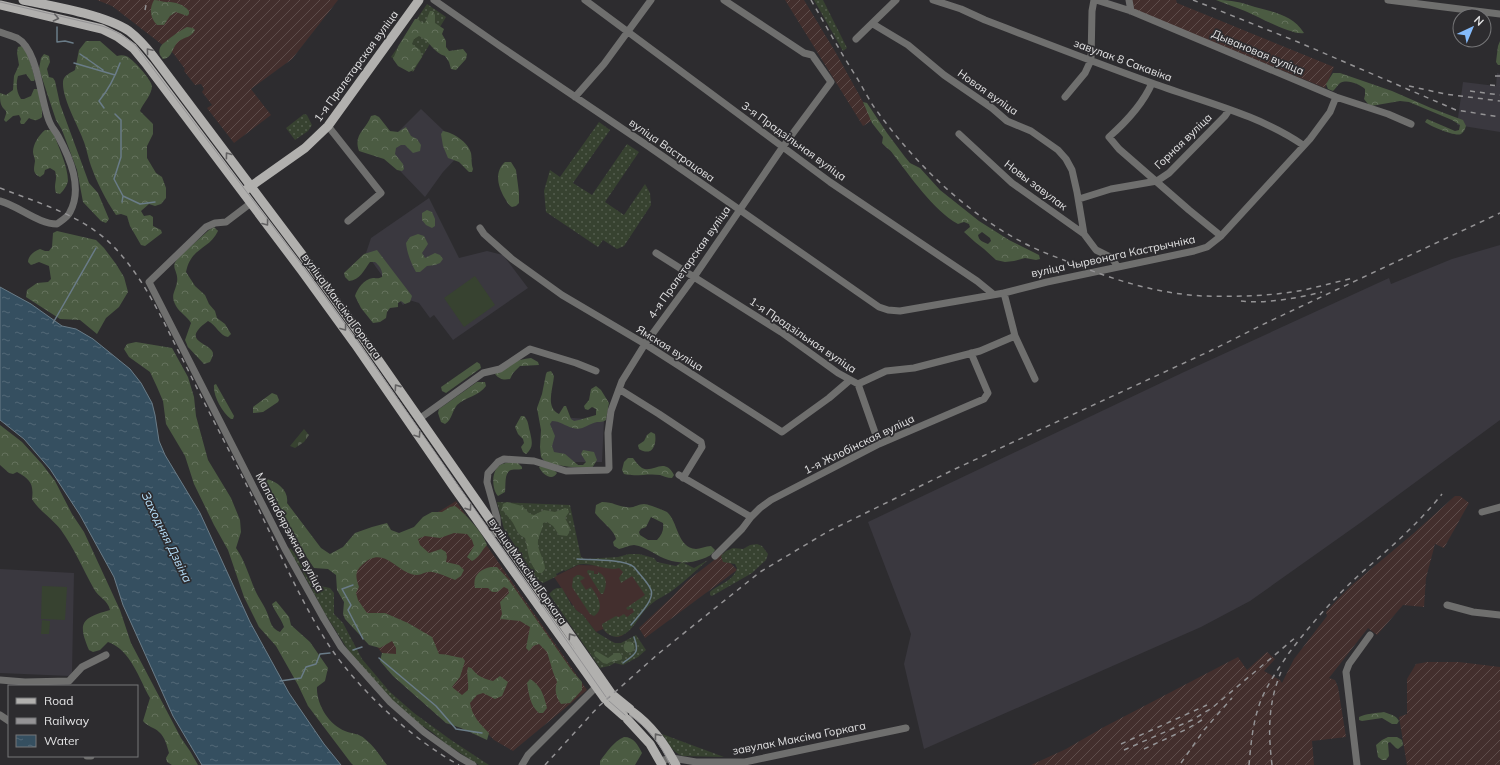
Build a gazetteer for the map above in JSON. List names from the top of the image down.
{
  "streets": {
    "main road": ["1-я Пралетарская вуліца", "вуліца Максіма Горкага"],
    "street": [
      "Дывановая вуліца",
      "завулак 8 Сакавіка",
      "Новая вуліца",
      "3-я Прадзільная вуліца",
      "Горная вуліца",
      "вуліца Вастрацова",
      "Новы завулак",
      "вуліца Чырвонага Кастрычніка",
      "4-я Пралетарская вуліца",
      "1-я Прадзільная вуліца",
      "Ямская вуліца",
      "1-я Жлобінская вуліца",
      "Маланабярэжная вуліца",
      "завулак Максіма Горкага"
    ]
  },
  "crossings": [
    ["Дывановая вуліца", "вуліца Чырвонага Кастрычніка"],
    ["завулак 8 Сакавіка", "Горная вуліца"],
    ["завулак 8 Сакавіка", "вуліца Чырвонага Кастрычніка"],
    ["1-я Пралетарская вуліца", "вуліца Максіма Горкага"],
    ["Новая вуліца", "Горная вуліца"],
    ["Новая вуліца", "Новы завулак"],
    ["Новая вуліца", "вуліца Чырвонага Кастрычніка"],
    ["3-я Прадзільная вуліца", "вуліца Чырвонага Кастрычніка"],
    ["3-я Прадзільная вуліца", "4-я Пралетарская вуліца"],
    ["вуліца Вастрацова", "вуліца Чырвонага Кастрычніка"],
    ["вуліца Вастрацова", "4-я Пралетарская вуліца"],
    ["4-я Пралетарская вуліца", "вуліца Максіма Горкага"],
    ["4-я Пралетарская вуліца", "1-я Прадзільная вуліца"],
    ["4-я Пралетарская вуліца", "Ямская вуліца"],
    ["вуліца Максіма Горкага", "Маланабярэжная вуліца"],
    ["вуліца Максіма Горкага", "завулак Максіма Горкага"],
    ["1-я Прадзільная вуліца", "Ямская вуліца"],
    ["1-я Прадзільная вуліца", "1-я Жлобінская вуліца"]
  ],
  "water": ["Заходняя Дзвіна"],
  "legend": ["Road", "Railway", "Water"],
  "north": "top right"
}
